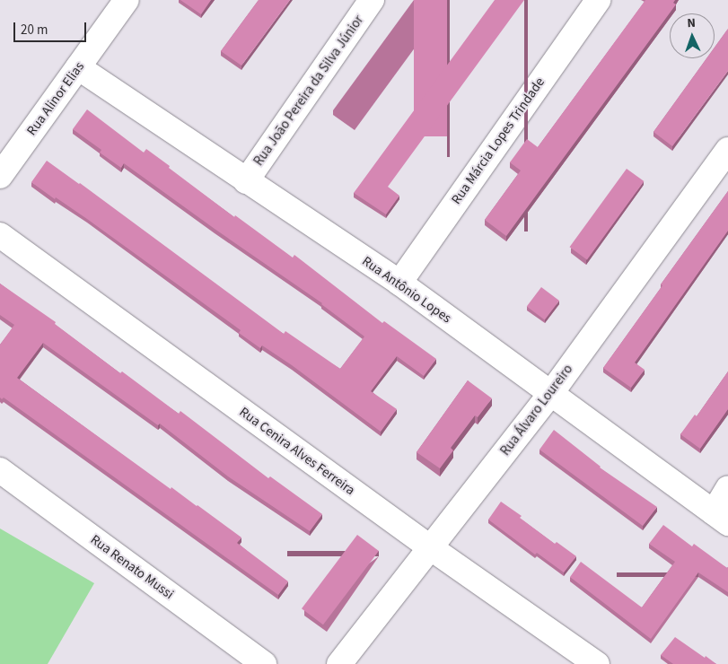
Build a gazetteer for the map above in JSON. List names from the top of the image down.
{
  "streets": {
    "street": [
      "Rua João Pereira da Silva Júnior",
      "Rua Alinor Elias",
      "Rua Márcia Lopes Trindade",
      "Rua Antônio Lopes",
      "Rua Álvaro Loureiro",
      "Rua Cenira Alves Ferreira",
      "Rua Renato Mussi"
    ]
  },
  "crossings": [
    ["Rua João Pereira da Silva Júnior", "Rua Antônio Lopes"],
    ["Rua Alinor Elias", "Rua Antônio Lopes"],
    ["Rua Márcia Lopes Trindade", "Rua Antônio Lopes"],
    ["Rua Antônio Lopes", "Rua Álvaro Loureiro"],
    ["Rua Álvaro Loureiro", "Rua Cenira Alves Ferreira"]
  ],
  "scale_bar": "20 m",
  "north": "top"
}
